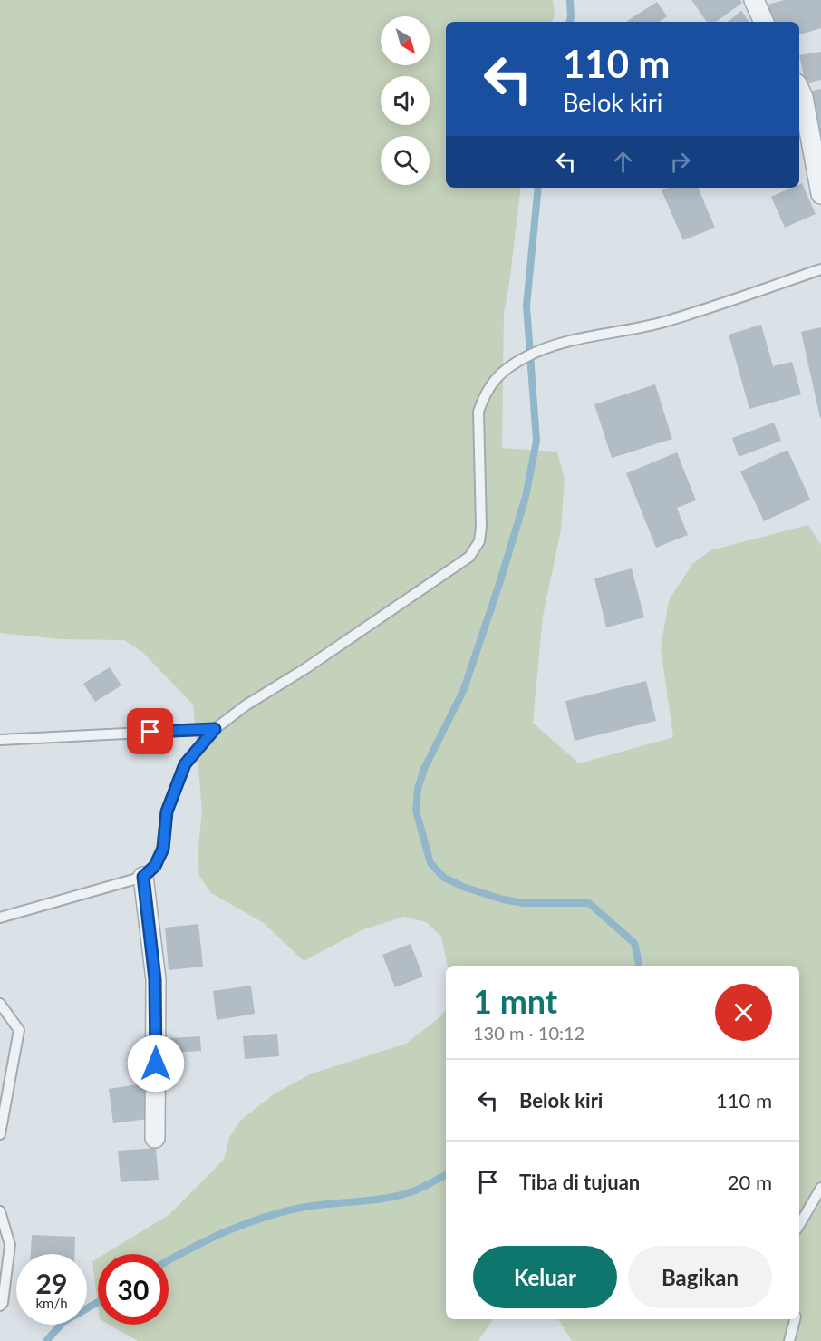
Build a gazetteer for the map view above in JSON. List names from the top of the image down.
{
  "north": "bottom right",
  "page": {
    "turn": ["110 m", "Belok kiri"],
    "heading": ["1 mnt", "130 m · 10:12"],
    "list": [
      {
        "name": "Belok kiri",
        "value": "110 m"
      },
      {
        "name": "Tiba di tujuan",
        "value": "20 m"
      }
    ],
    "buttons": ["Keluar", "Bagikan"],
    "speed": "29 km/h",
    "limit": "30"
  }
}
